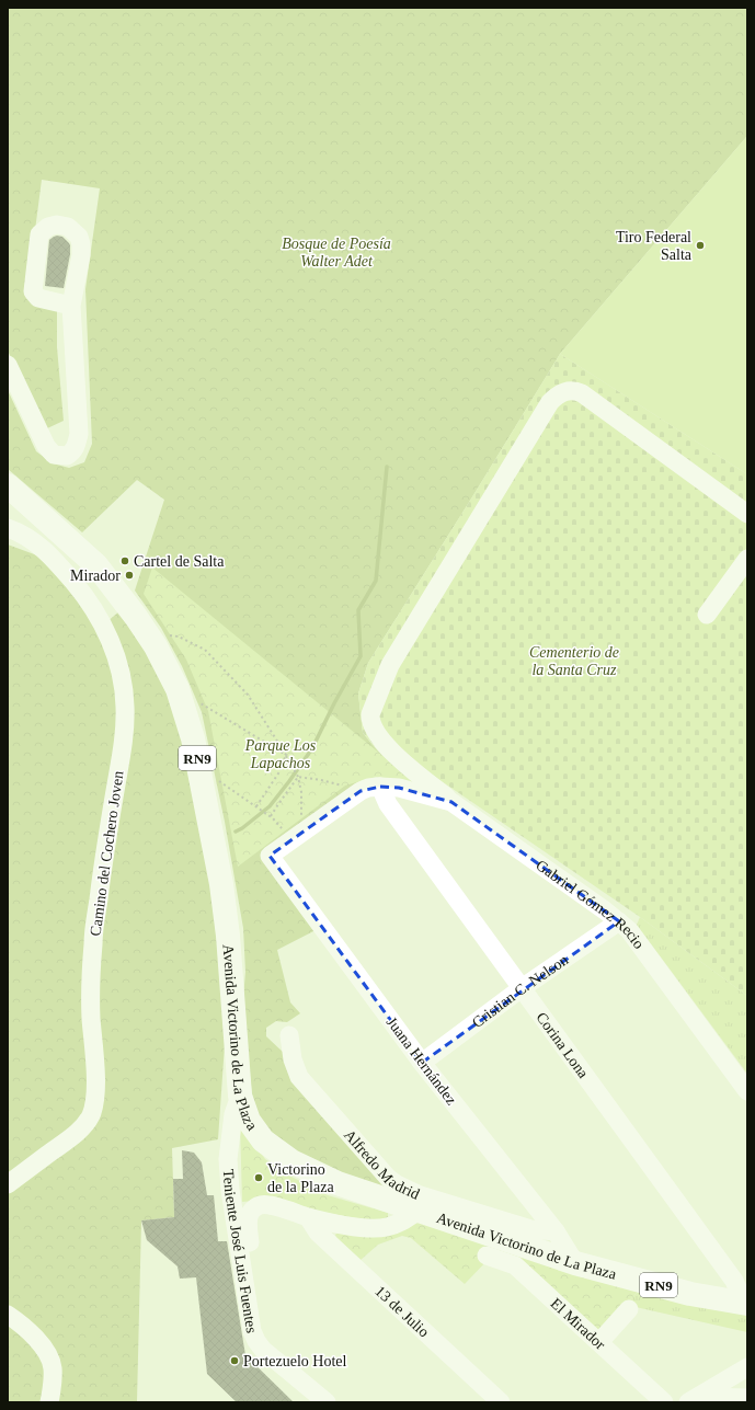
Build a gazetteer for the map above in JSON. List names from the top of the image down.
{
  "streets": {
    "highway": ["RN9", "Avenida Victorino de La Plaza"],
    "street": [
      "Camino del Cochero Joven",
      "Gabriel Gómez Recio",
      "Cristian C. Nelson",
      "Corina Lona",
      "Juana Hernández",
      "Alfredo Madrid",
      "Teniente José Luis Fuentes",
      "13 de Julio",
      "El Mirador"
    ]
  },
  "crossings": [
    ["Gabriel Gómez Recio", "Cristian C. Nelson"],
    ["Gabriel Gómez Recio", "Corina Lona"],
    ["Cristian C. Nelson", "Corina Lona"],
    ["Cristian C. Nelson", "Juana Hernández"],
    ["Avenida Victorino de La Plaza", "Corina Lona"],
    ["Avenida Victorino de La Plaza", "Juana Hernández"],
    ["Avenida Victorino de La Plaza", "Teniente José Luis Fuentes"],
    ["Juana Hernández", "Alfredo Madrid"]
  ],
  "parks": ["Bosque de Poesía Walter Adet", "Cementerio de la Santa Cruz", "Parque Los Lapachos"],
  "places": [
    "Tiro Federal Salta",
    "Cartel de Salta",
    "Mirador",
    "Victorino de la Plaza",
    "Portezuelo Hotel"
  ]
}
